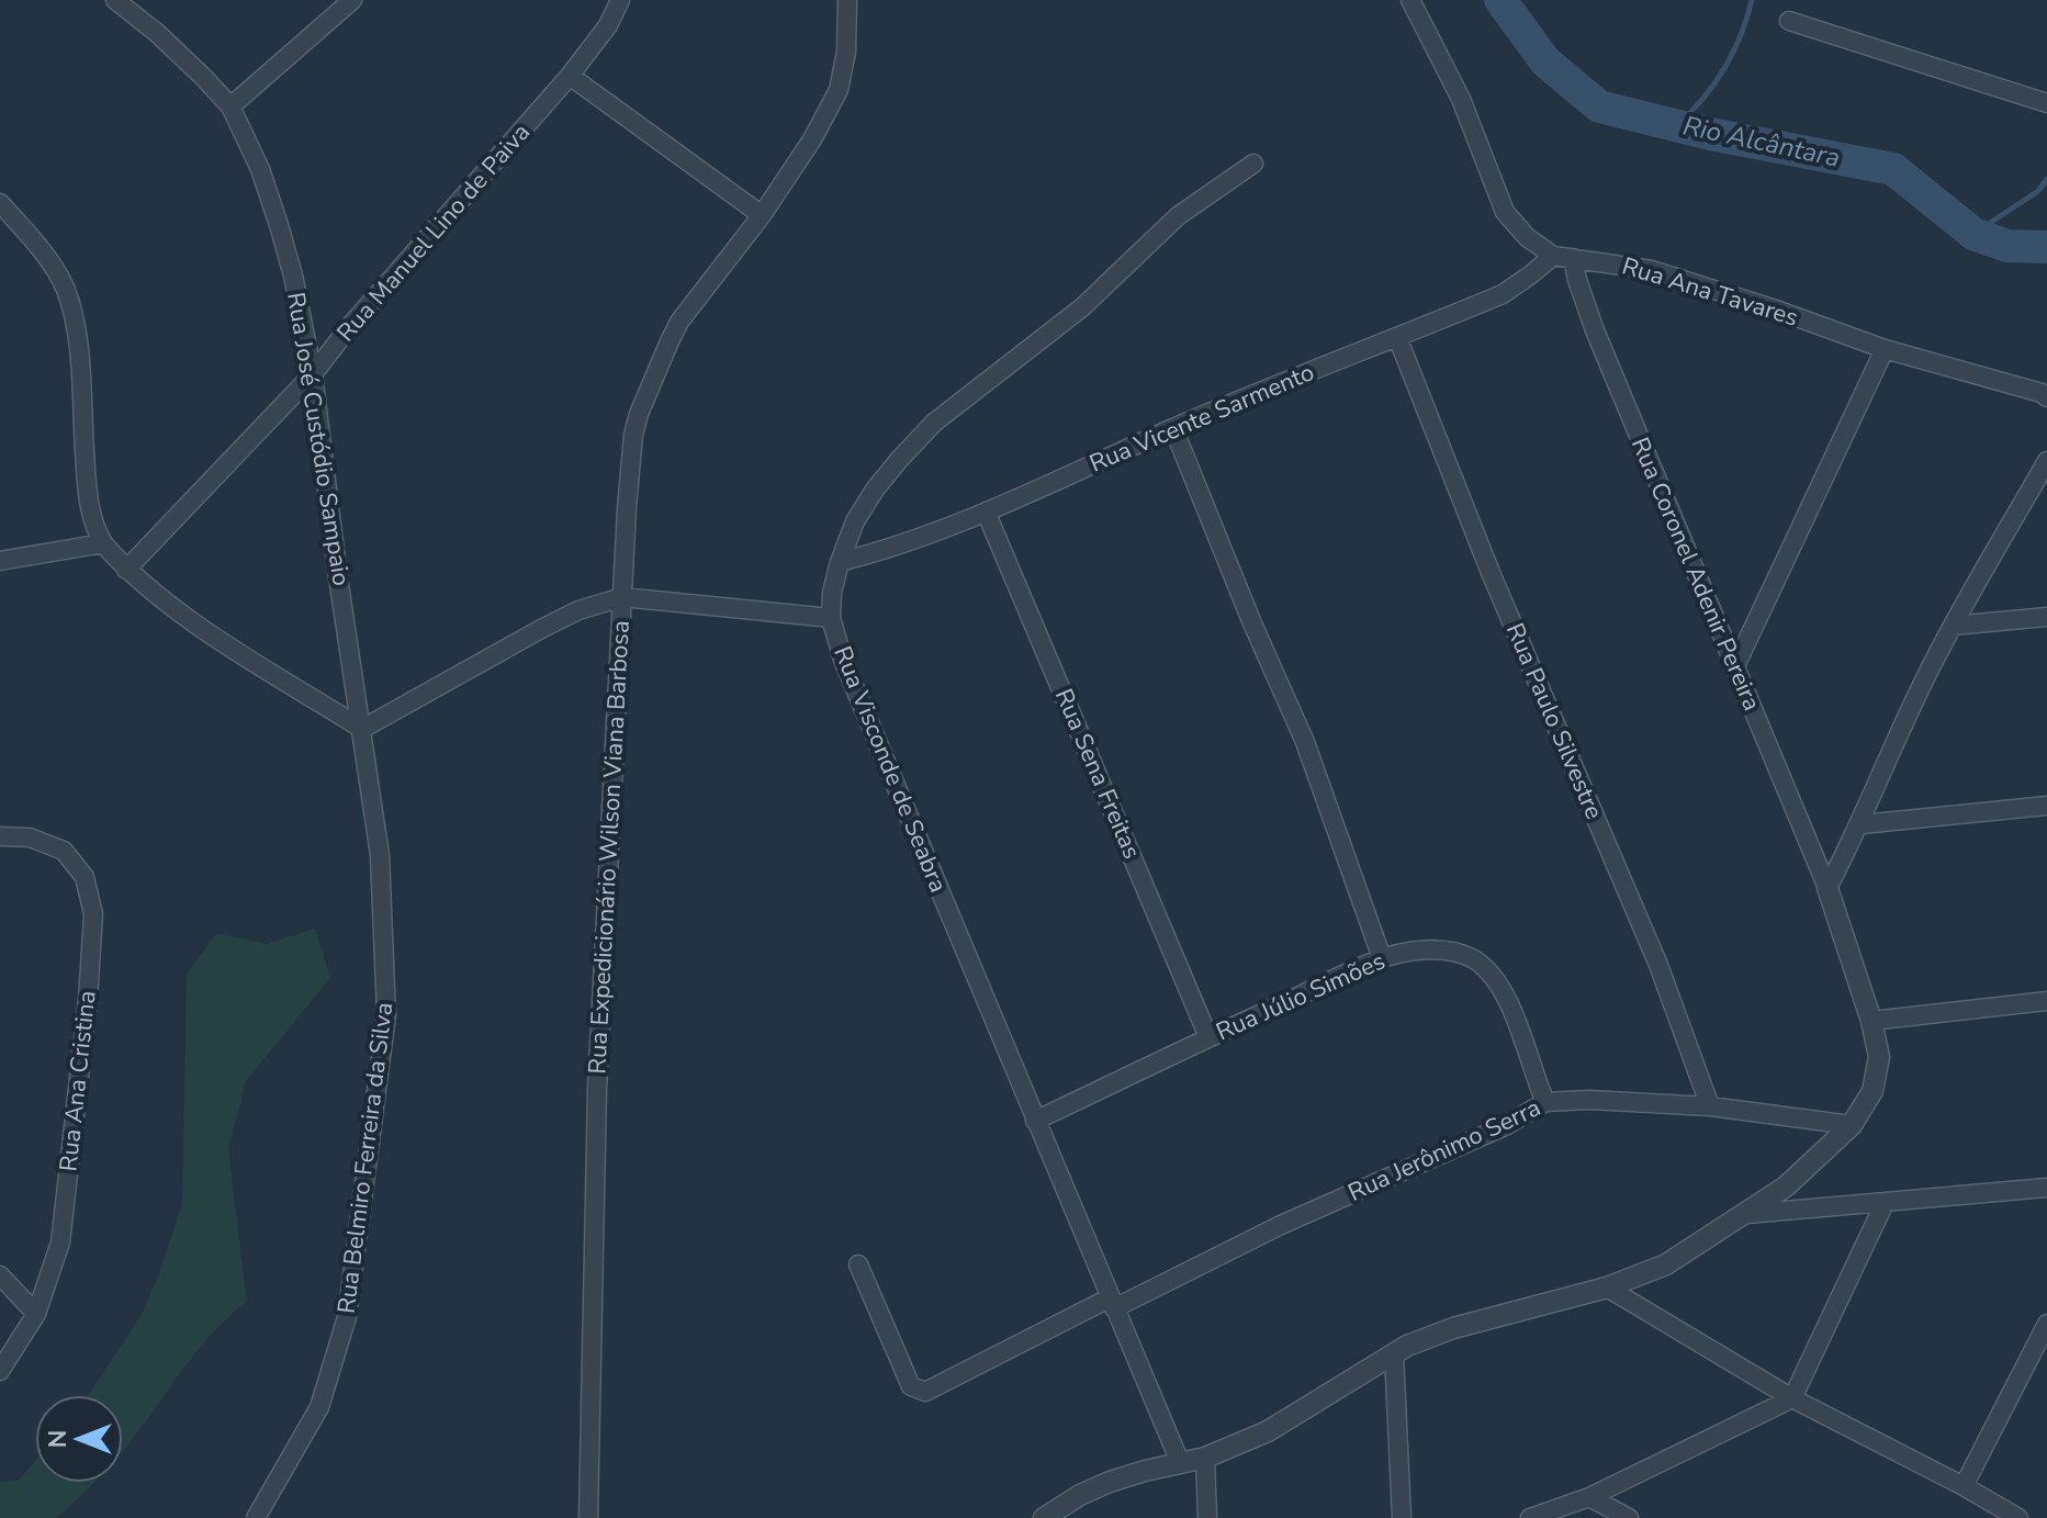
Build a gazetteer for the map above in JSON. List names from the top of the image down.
{
  "streets": {
    "street": [
      "Rua Manuel Lino de Paiva",
      "Rua Ana Tavares",
      "Rua Vicente Sarmento",
      "Rua José Custódio Sampaio",
      "Rua Coronel Adenir Pereira",
      "Rua Paulo Silvestre",
      "Rua Visconde de Seabra",
      "Rua Sena Freitas",
      "Rua Expedicionário Wilson Viana Barbosa",
      "Rua Júlio Simões",
      "Rua Ana Cristina",
      "Rua Jerônimo Serra",
      "Rua Belmiro Ferreira da Silva"
    ]
  },
  "crossings": [
    ["Rua Manuel Lino de Paiva", "Rua José Custódio Sampaio"],
    ["Rua Ana Tavares", "Rua Vicente Sarmento"],
    ["Rua Ana Tavares", "Rua Coronel Adenir Pereira"],
    ["Rua Vicente Sarmento", "Rua Paulo Silvestre"],
    ["Rua Vicente Sarmento", "Rua Visconde de Seabra"],
    ["Rua Vicente Sarmento", "Rua Sena Freitas"],
    ["Rua José Custódio Sampaio", "Rua Belmiro Ferreira da Silva"],
    ["Rua Paulo Silvestre", "Rua Jerônimo Serra"],
    ["Rua Visconde de Seabra", "Rua Júlio Simões"],
    ["Rua Visconde de Seabra", "Rua Jerônimo Serra"],
    ["Rua Sena Freitas", "Rua Júlio Simões"],
    ["Rua Júlio Simões", "Rua Jerônimo Serra"]
  ],
  "water": ["Rio Alcântara"],
  "north": "left"
}
